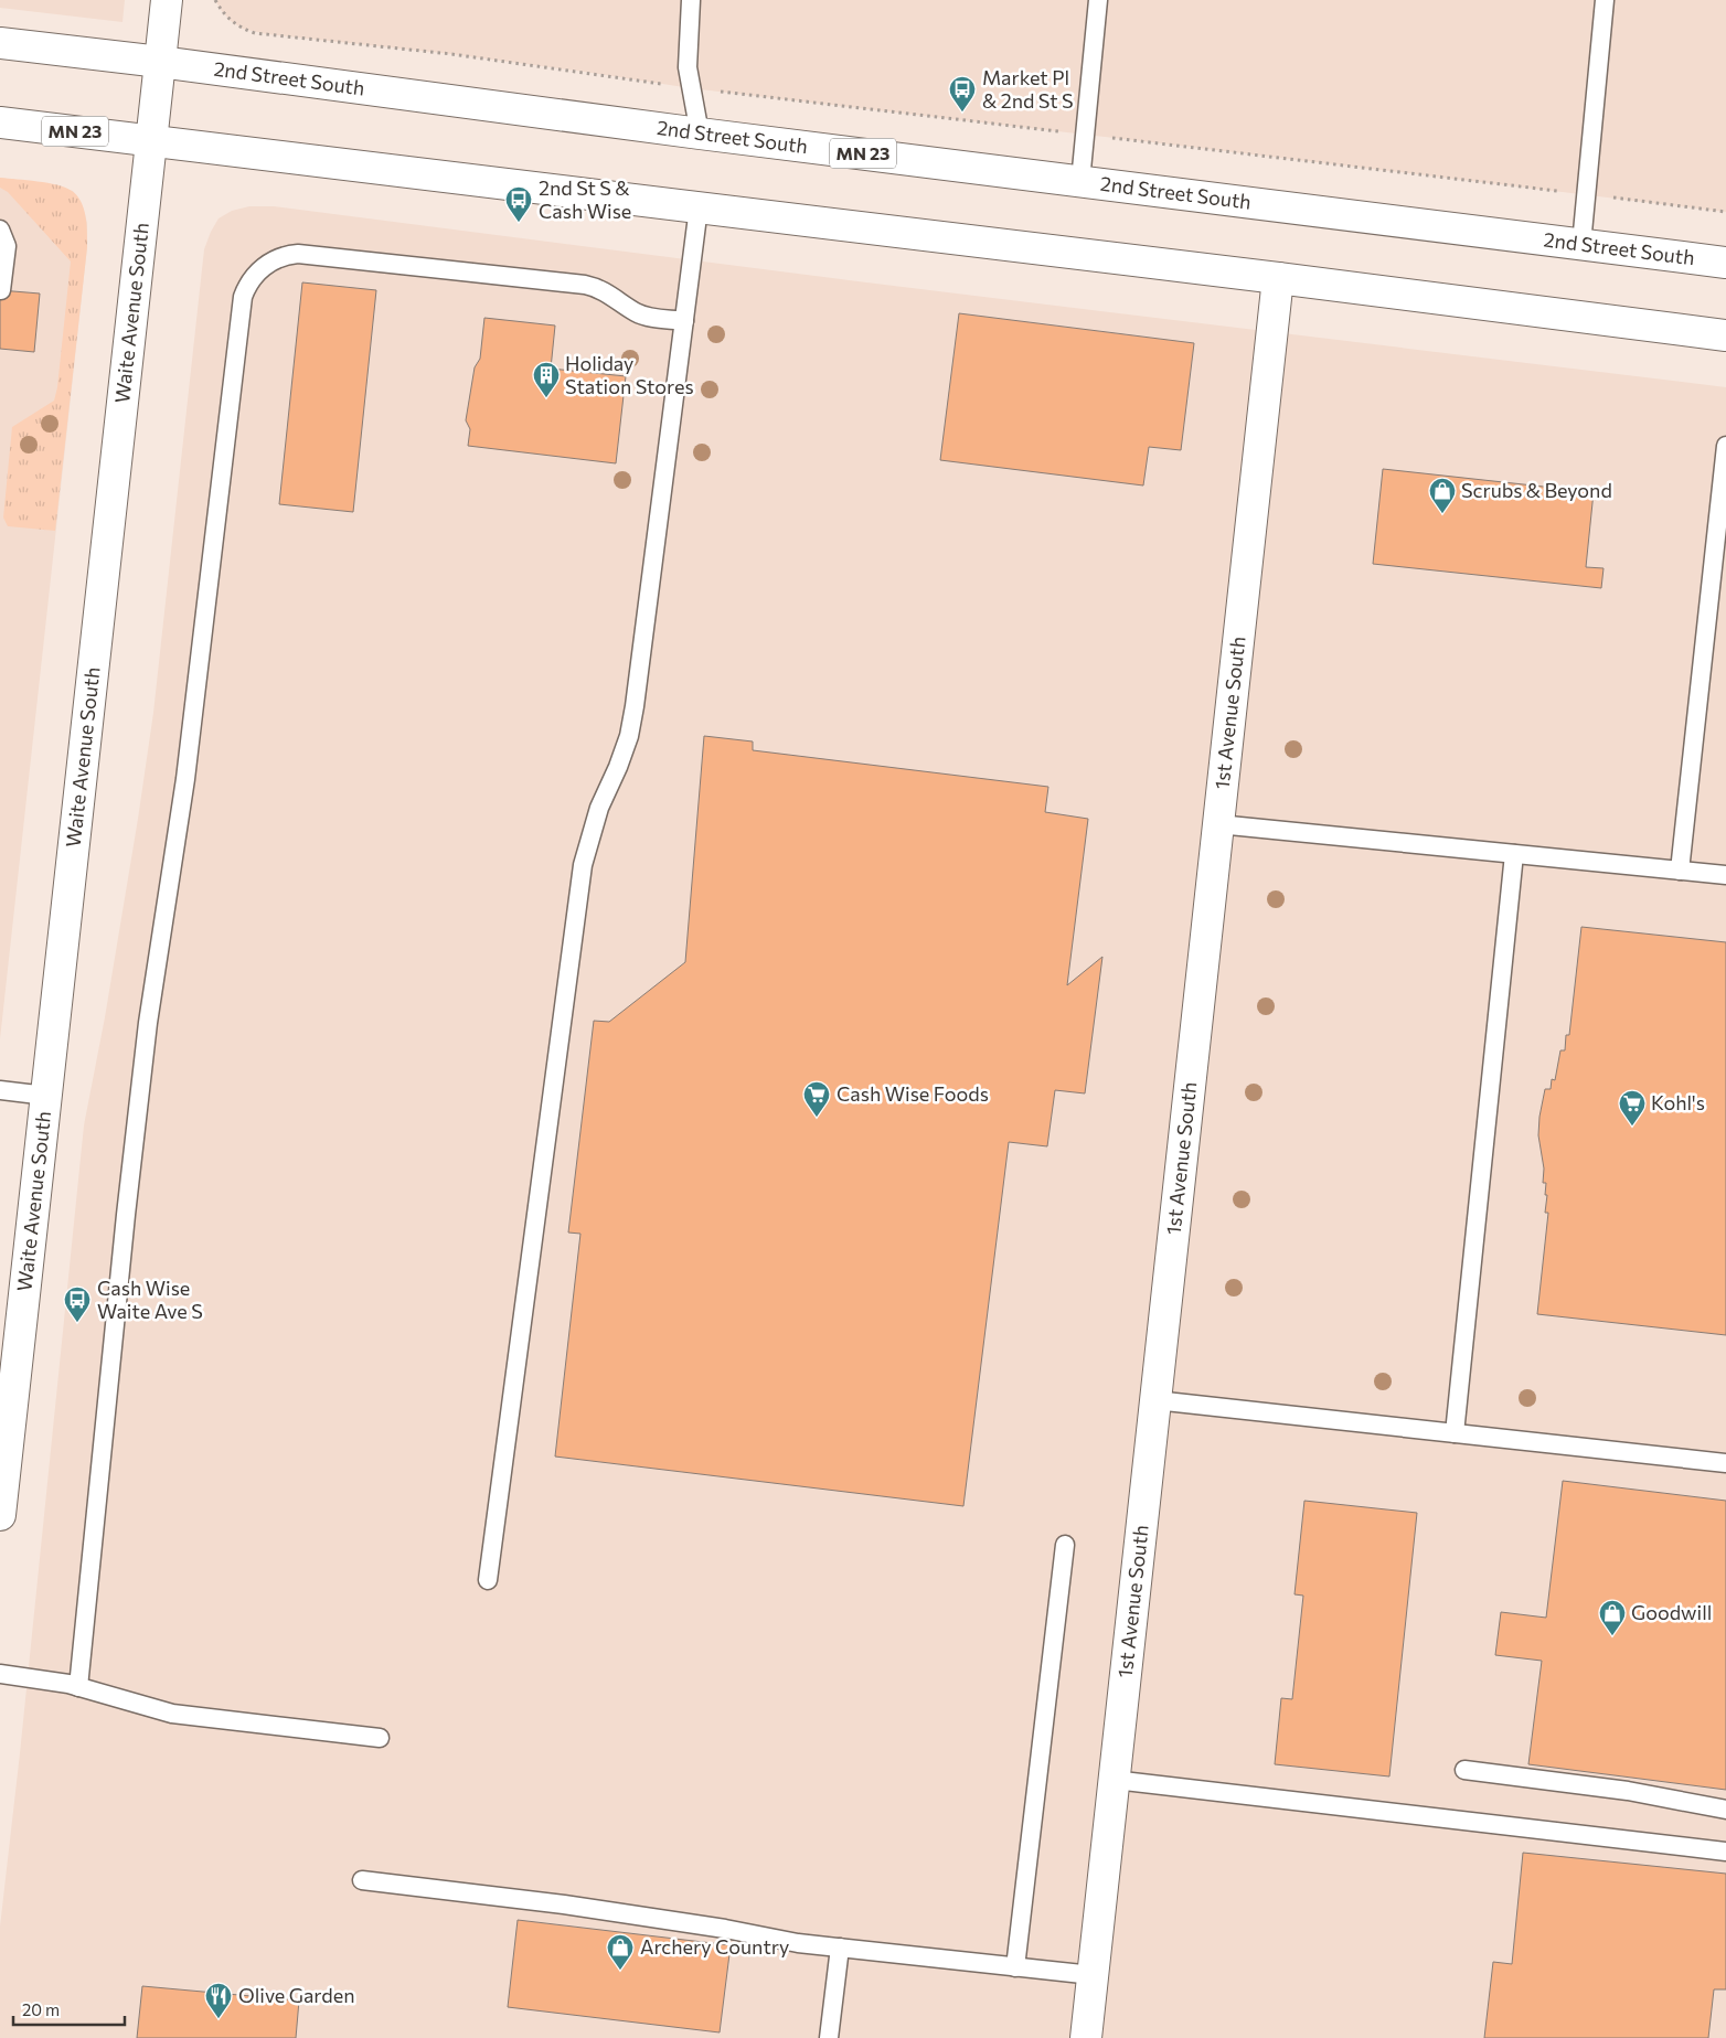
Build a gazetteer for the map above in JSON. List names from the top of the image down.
{
  "streets": {
    "main road": [
      "2nd Street South",
      "MN 23",
      "Waite Avenue South",
      "1st Avenue South"
    ]
  },
  "crossings": [
    ["2nd Street South", "Waite Avenue South"],
    ["MN 23", "Waite Avenue South"],
    ["MN 23", "1st Avenue South"]
  ],
  "places": {
    "bus stop": ["Market Pl & 2nd St S", "2nd St S & Cash Wise", "Cash Wise Waite Ave S"],
    "building": ["Holiday Station Stores"],
    "shop": ["Scrubs & Beyond", "Goodwill", "Archery Country"],
    "supermarket": ["Cash Wise Foods", "Kohl's"],
    "restaurant": ["Olive Garden"]
  },
  "scale_bar": "20 m"
}
